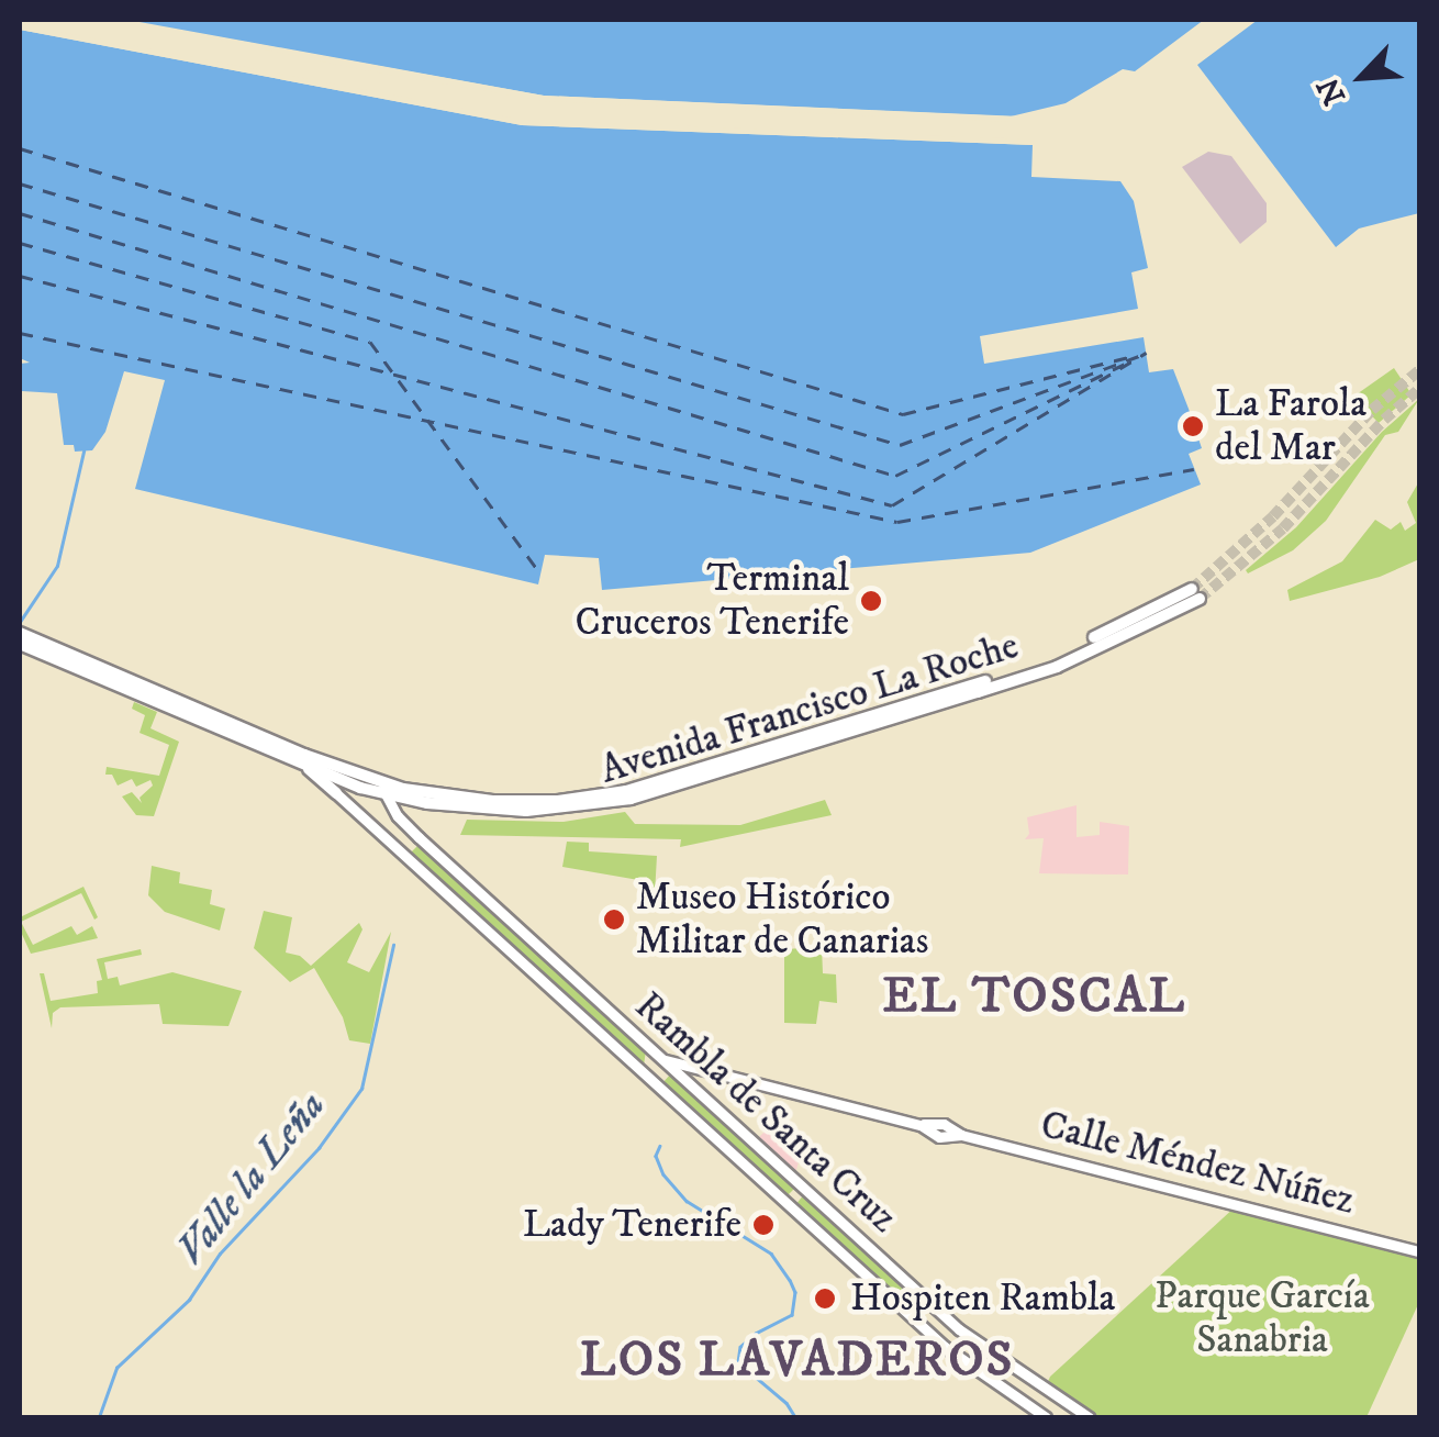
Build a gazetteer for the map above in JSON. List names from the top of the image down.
{
  "streets": {
    "main road": ["Avenida Francisco La Roche", "Rambla de Santa Cruz", "Calle Méndez Núñez"]
  },
  "crossings": [
    ["Avenida Francisco La Roche", "Rambla de Santa Cruz"],
    ["Rambla de Santa Cruz", "Calle Méndez Núñez"]
  ],
  "districts": ["EL TOSCAL", "LOS LAVADEROS"],
  "water": ["Valle la Leña"],
  "parks": ["Parque García Sanabria"],
  "places": [
    "La Farola del Mar",
    "Terminal Cruceros Tenerife",
    "Museo Histórico Militar de Canarias",
    "Lady Tenerife",
    "Hospiten Rambla"
  ],
  "north": "bottom left"
}
